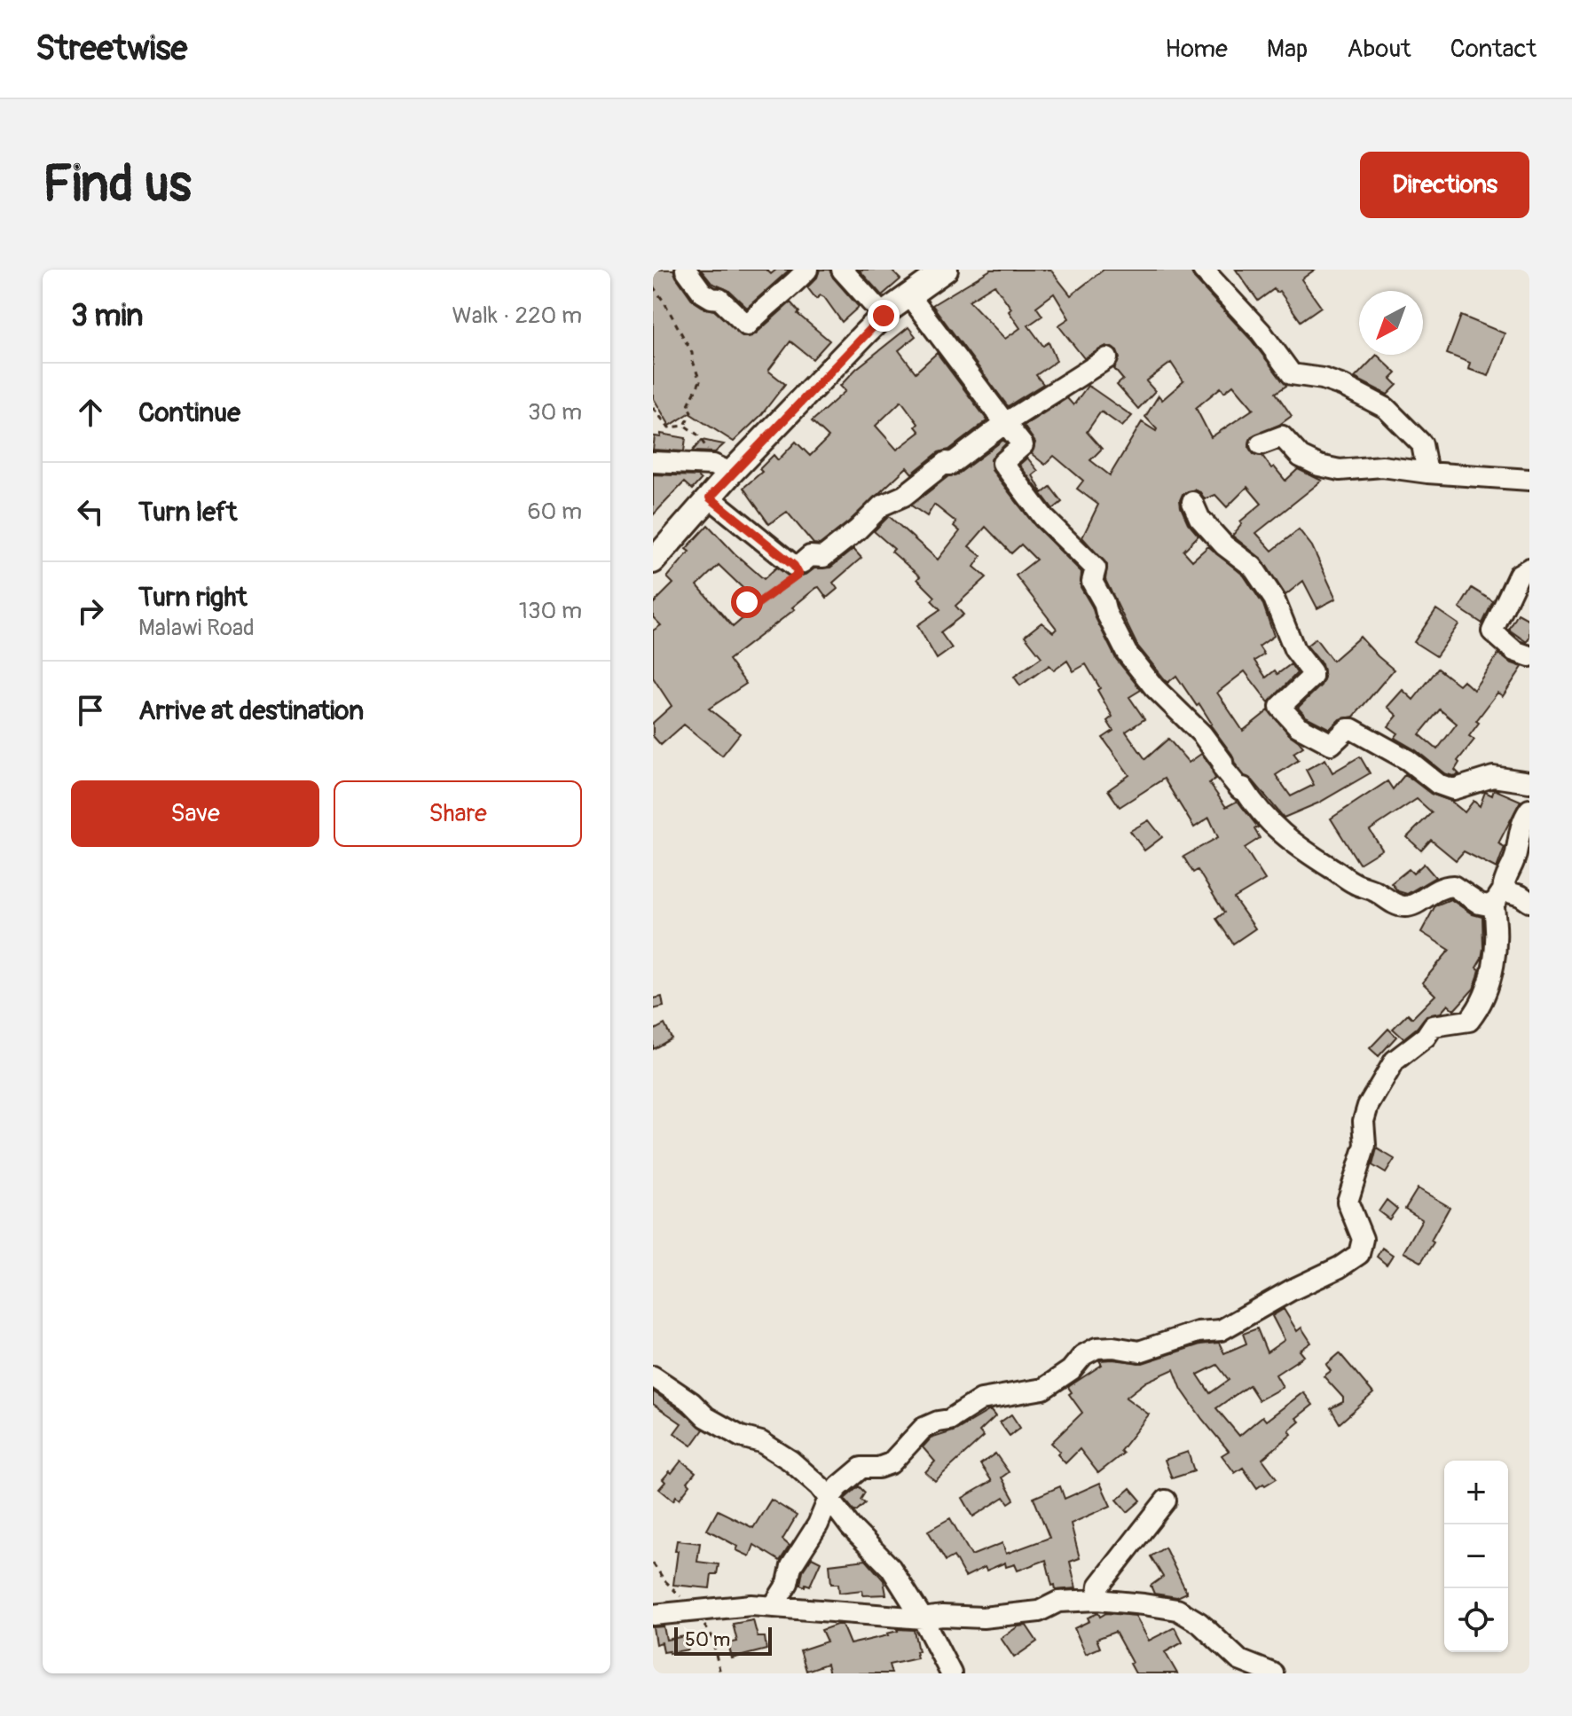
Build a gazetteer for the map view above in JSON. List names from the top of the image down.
{
  "scale_bar": "50 m",
  "north": "bottom left",
  "page": {
    "header": "Streetwise",
    "nav": [
      "Home",
      "Map",
      "About",
      "Contact"
    ],
    "buttons": [
      "Directions",
      ["Save", "Share"]
    ],
    "title": "Find us",
    "heading": ["3 min", "Walk · 220 m"],
    "list": [
      ["Continue", "30 m"],
      ["Turn left", "60 m"],
      ["Turn right", "Malawi Road", "130 m"],
      "Arrive at destination"
    ],
    "map_buttons": ["+", "−"],
    "scale": "50 m"
  }
}
